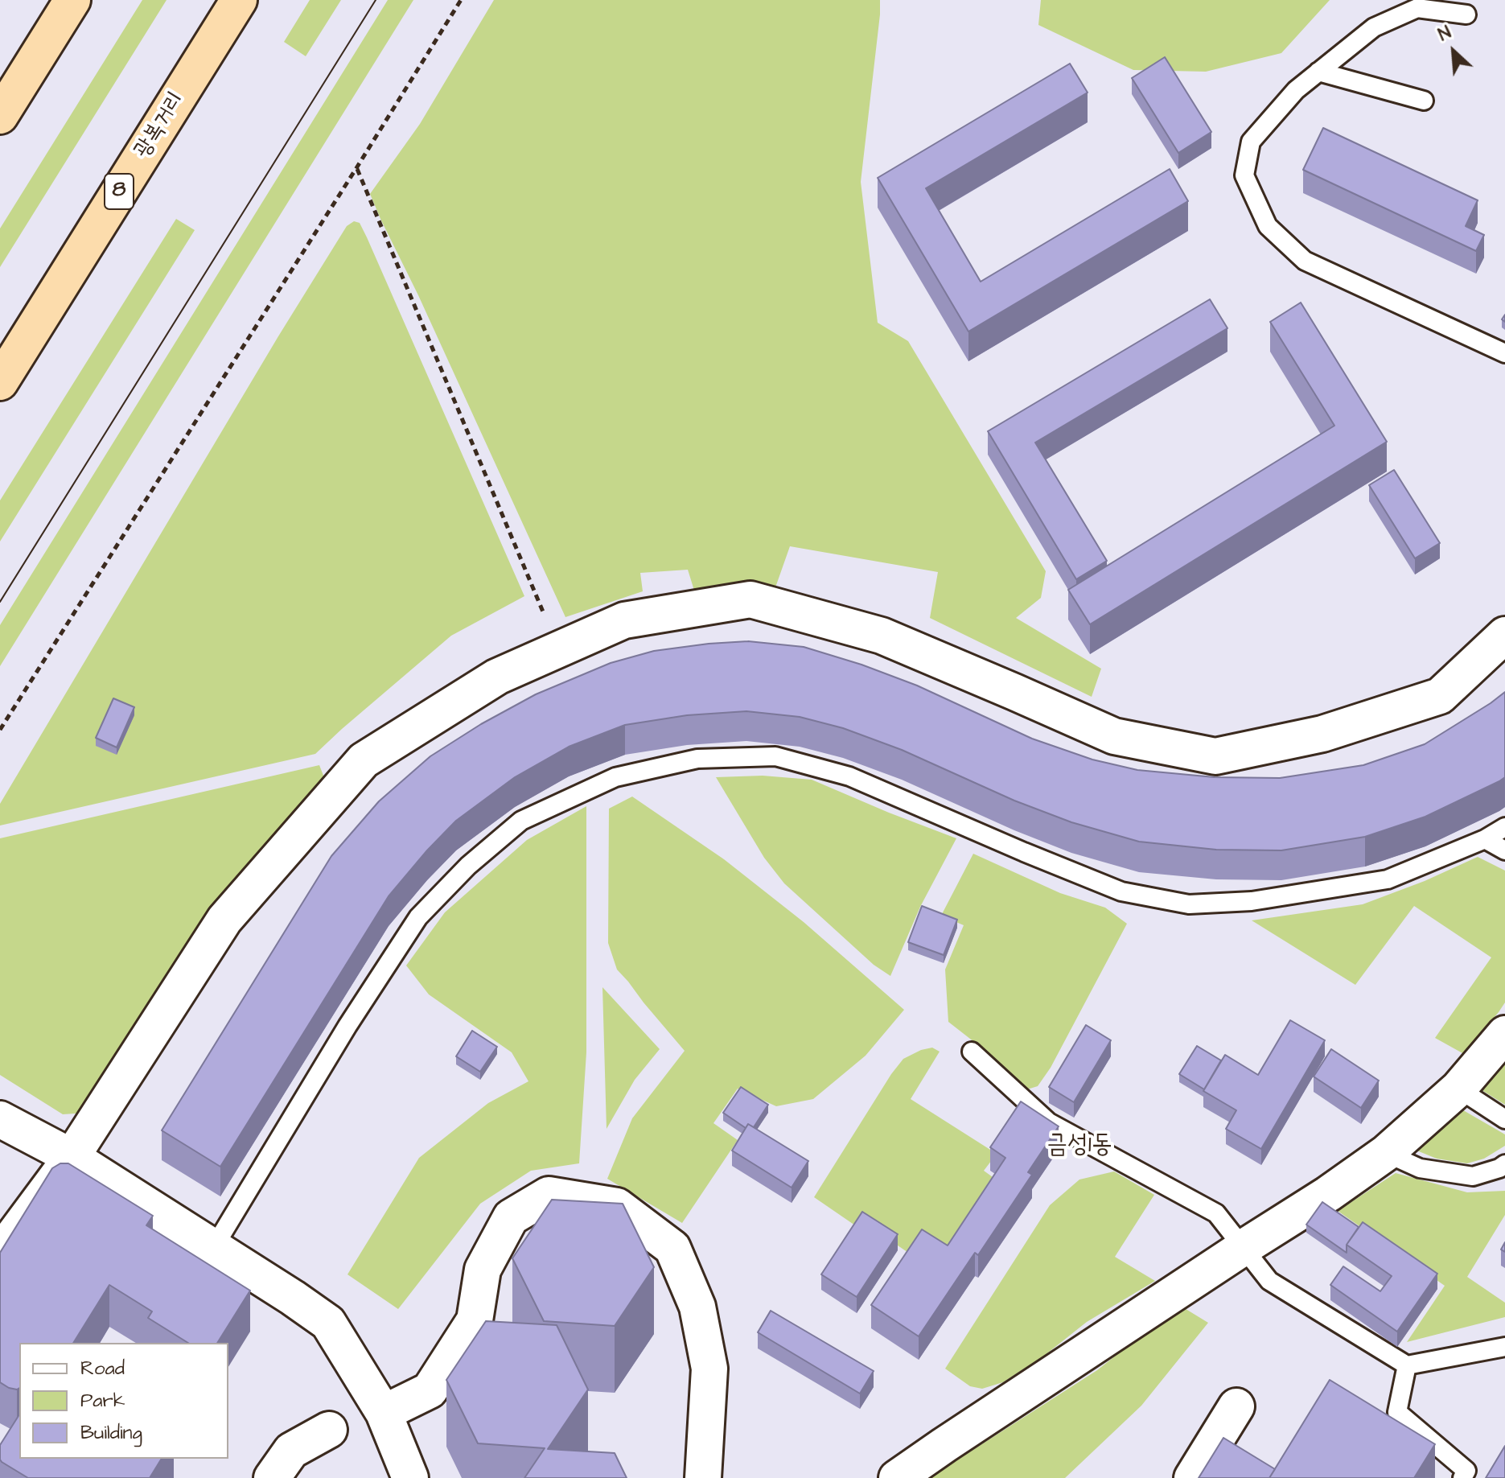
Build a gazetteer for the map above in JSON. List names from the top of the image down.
{
  "streets": {
    "highway": ["광복거리", "8"]
  },
  "districts": ["금성1동"],
  "legend": ["Road", "Park", "Building"],
  "north": "top left"
}
